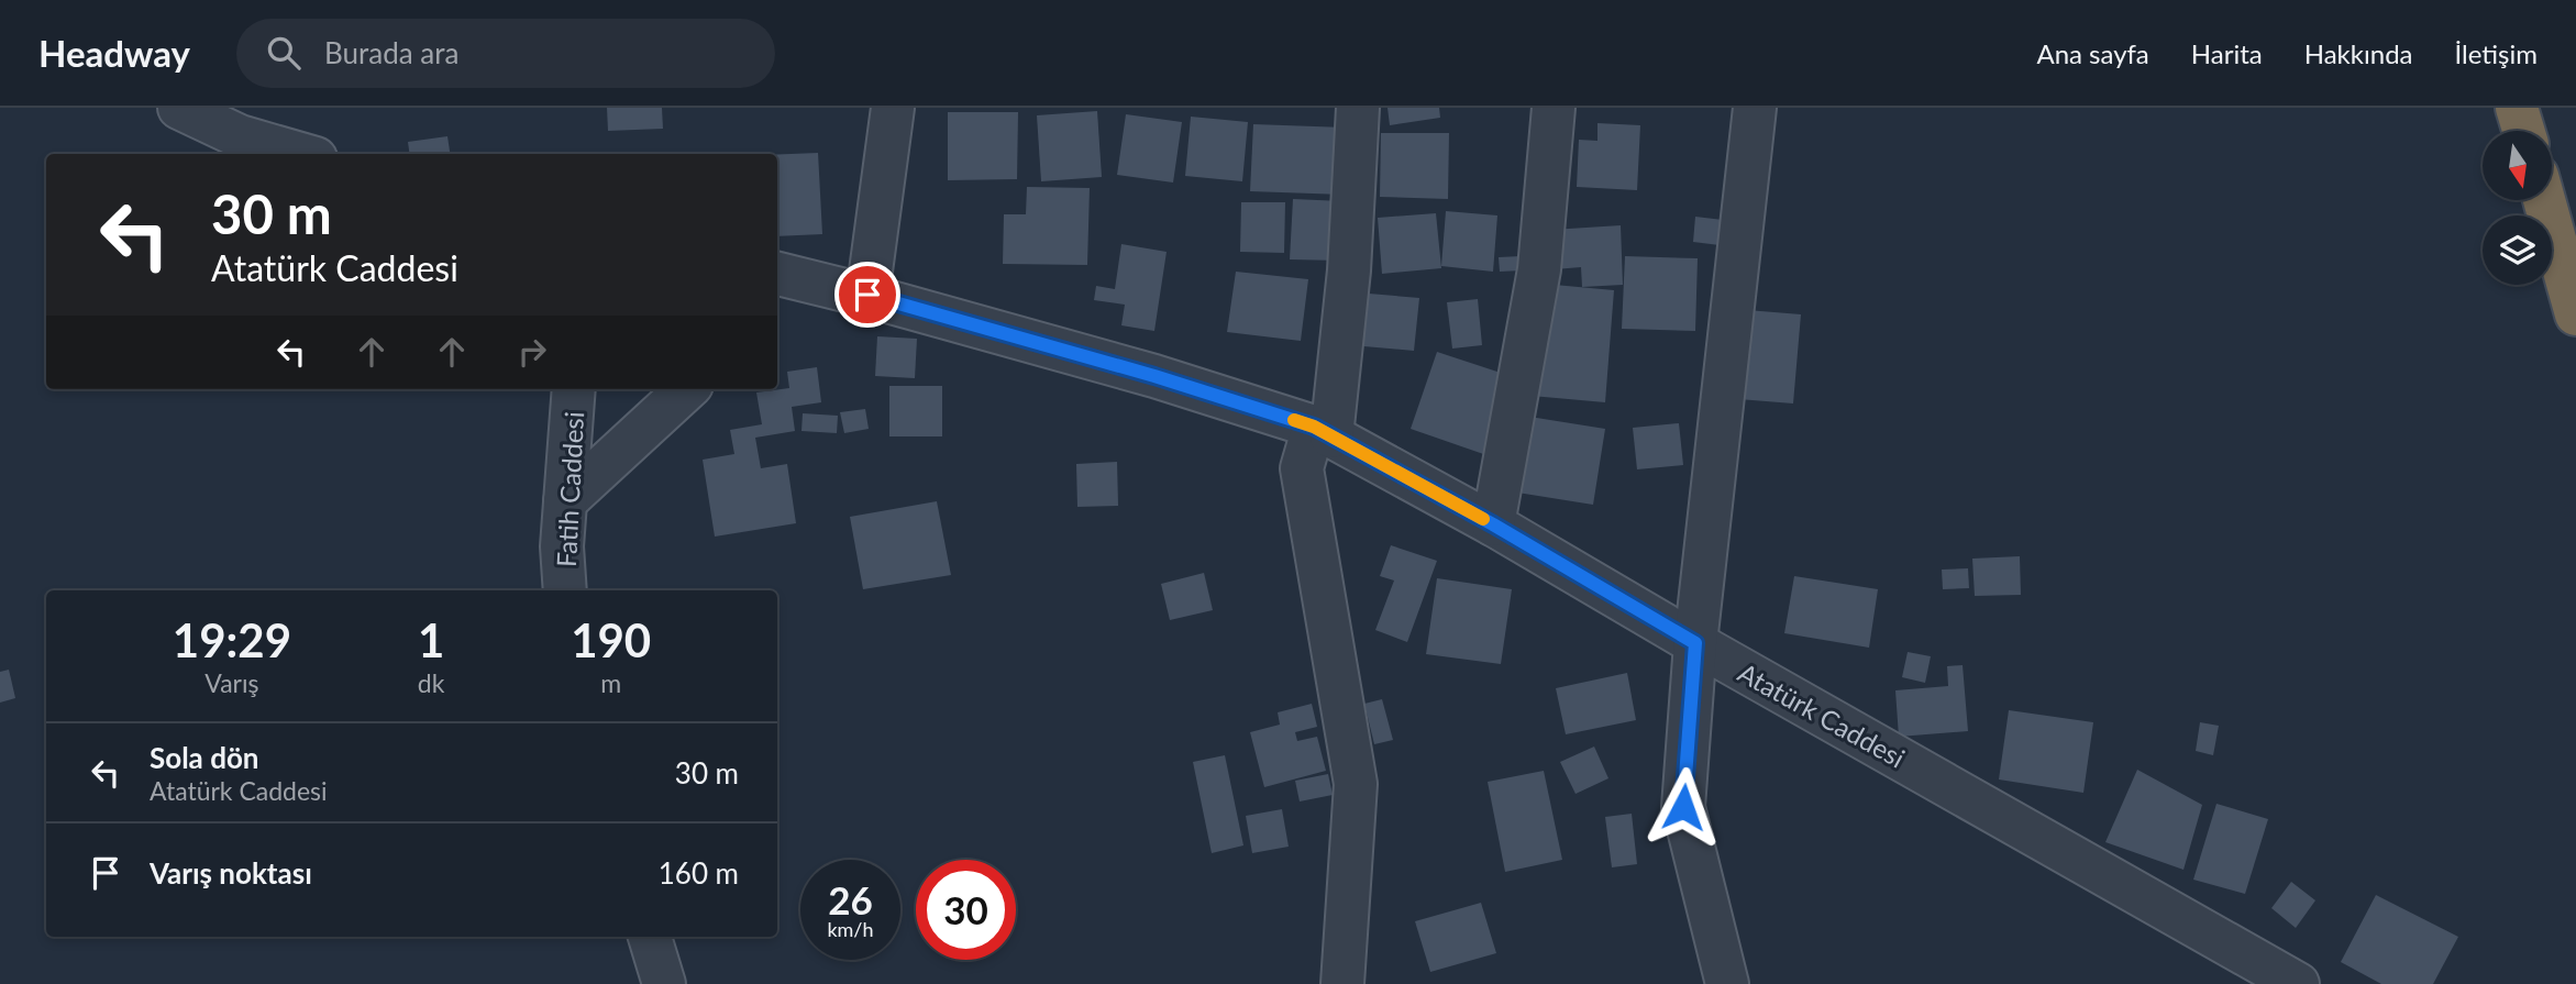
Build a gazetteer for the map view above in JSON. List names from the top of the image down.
{
  "streets": {
    "street": ["Fatih Caddesi", "Atatürk Caddesi"]
  },
  "north": "bottom",
  "page": {
    "header": "Headway",
    "search": "Burada ara",
    "nav": [
      "Ana sayfa",
      "Harita",
      "Hakkında",
      "İletişim"
    ],
    "turn": ["30 m", "Atatürk Caddesi"],
    "eta": [
      "19:29",
      "Varış",
      "1",
      "dk",
      "190",
      "m"
    ],
    "list": [
      {
        "name": "Sola dön",
        "note": "Atatürk Caddesi",
        "value": "30 m"
      },
      {
        "name": "Varış noktası",
        "value": "160 m"
      }
    ],
    "speed": "26 km/h",
    "limit": "30"
  }
}
